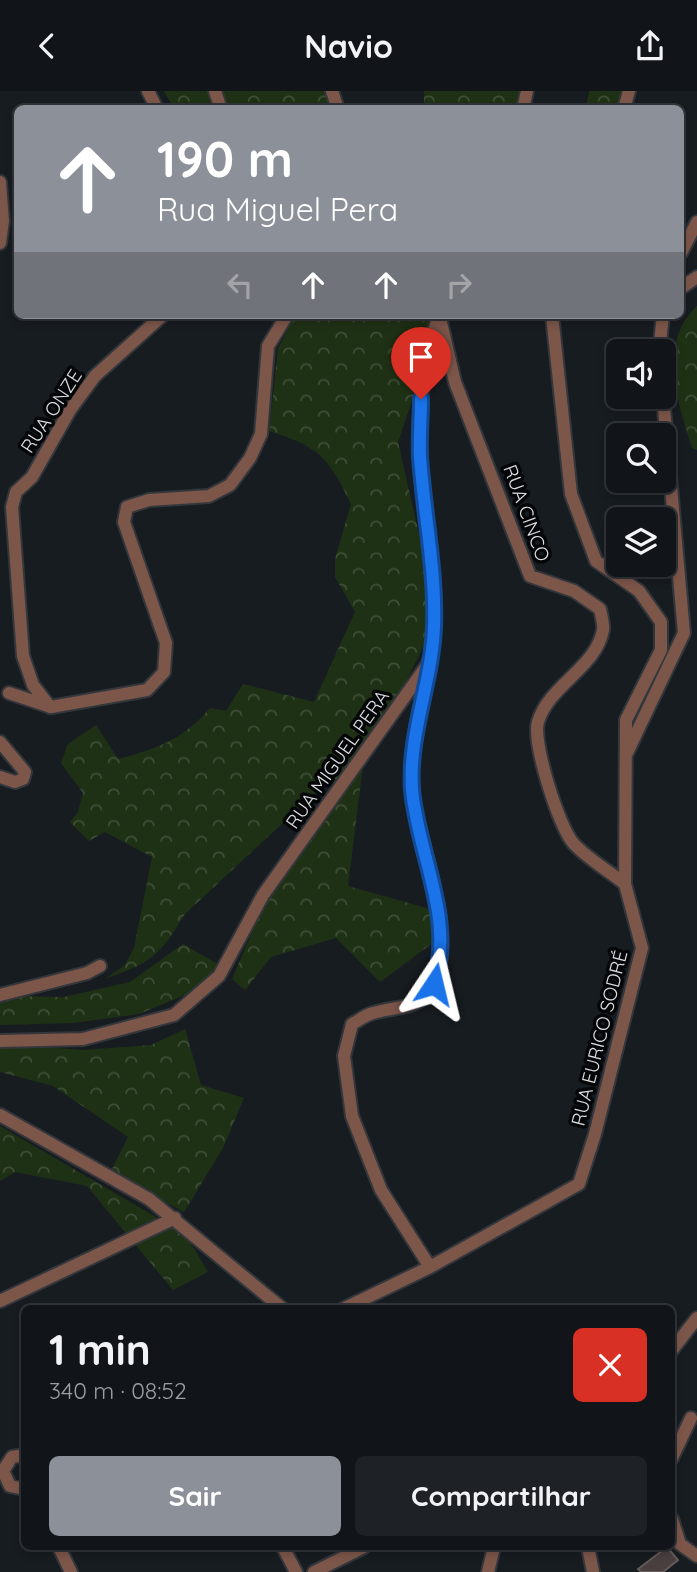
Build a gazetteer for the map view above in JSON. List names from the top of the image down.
{
  "streets": {
    "street": [
      "RUA ONZE",
      "RUA CINCO",
      "RUA MIGUEL PERA",
      "RUA EURICO SODRÉ"
    ]
  },
  "crossings": [
    ["RUA CINCO", "RUA EURICO SODRÉ"]
  ],
  "page": {
    "header": "Navio",
    "turn": ["190 m", "Rua Miguel Pera"],
    "heading": ["1 min", "340 m · 08:52"],
    "buttons": ["Sair", "Compartilhar"]
  }
}
